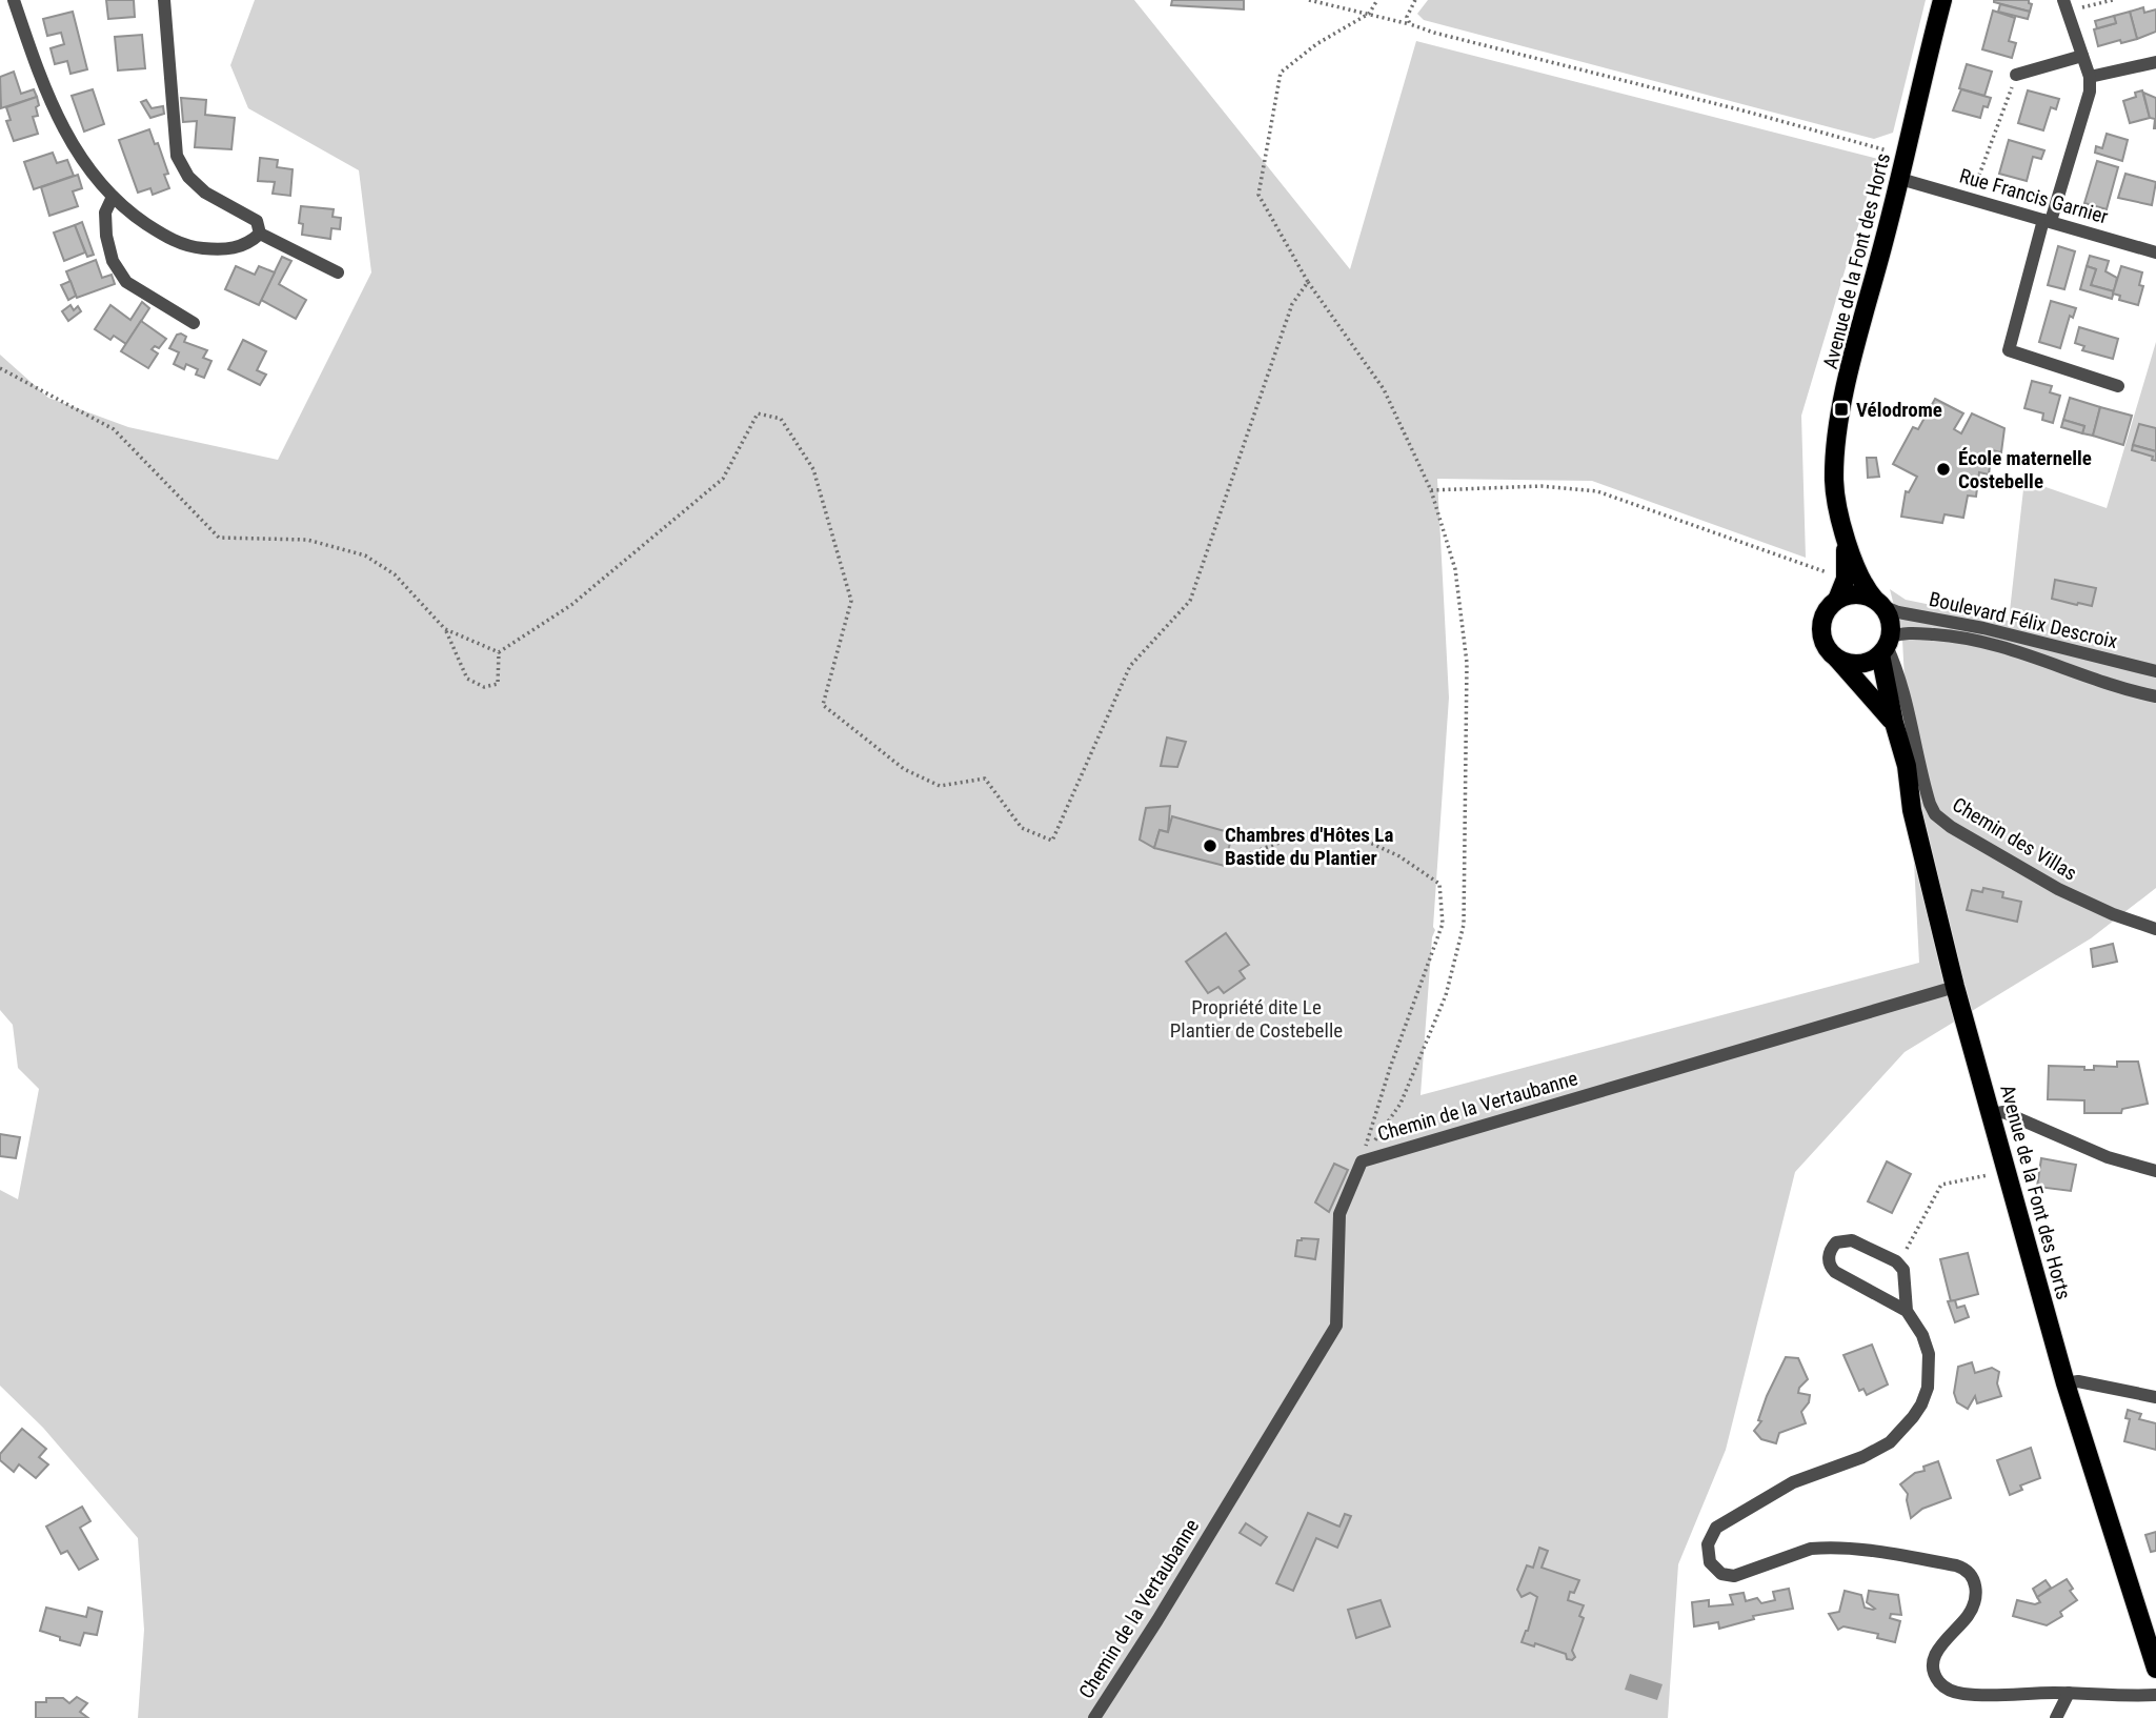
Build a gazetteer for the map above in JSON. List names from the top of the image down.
{
  "streets": {
    "main road": ["Avenue de la Font des Horts"],
    "street": [
      "Rue Francis Garnier",
      "Boulevard Félix Descroix",
      "Chemin des Villas",
      "Chemin de la Vertaubanne"
    ]
  },
  "crossings": [
    ["Rue Francis Garnier", "Avenue de la Font des Horts"],
    ["Avenue de la Font des Horts", "Boulevard Félix Descroix"],
    ["Avenue de la Font des Horts", "Chemin des Villas"],
    ["Avenue de la Font des Horts", "Chemin de la Vertaubanne"],
    ["Boulevard Félix Descroix", "Chemin des Villas"]
  ],
  "parks": ["Propriété dite Le Plantier de Costebelle"],
  "places": {
    "transit": ["Vélodrome"],
    "other": ["École maternelle Costebelle", "Chambres d'Hôtes La Bastide du Plantier"]
  }
}
